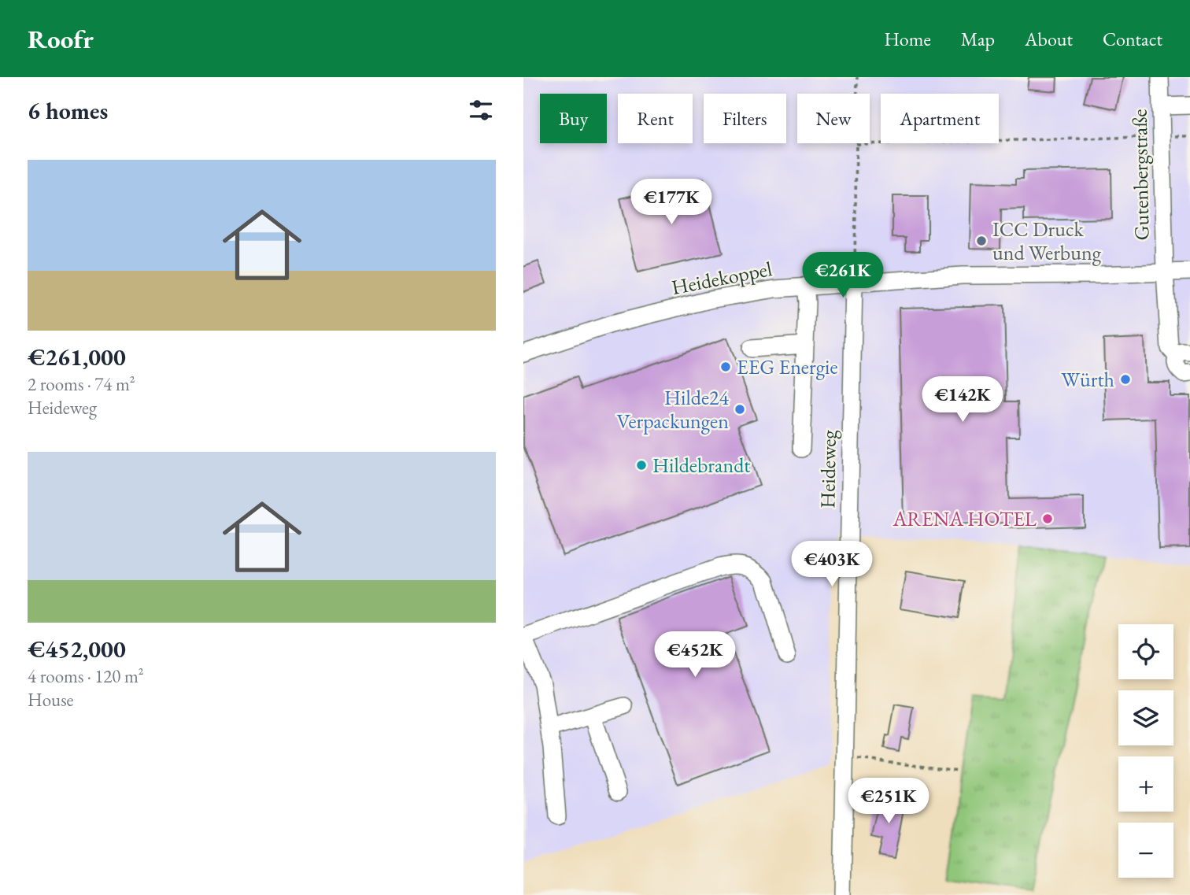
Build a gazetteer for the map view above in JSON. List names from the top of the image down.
{
  "streets": {
    "street": ["Gutenbergstraße", "Heidekoppel", "Heideweg"]
  },
  "crossings": [
    ["Gutenbergstraße", "Heidekoppel"],
    ["Heidekoppel", "Heideweg"]
  ],
  "places": [
    "ICC Druck und Werbung",
    "EEG Energie",
    "Würth",
    "Hilde24 Verpackungen",
    "Hildebrandt",
    "ARENA HOTEL"
  ],
  "page": {
    "header": "Roofr",
    "nav": [
      "Home",
      "Map",
      "About",
      "Contact"
    ],
    "heading": "6 homes",
    "chip": [
      "Buy",
      "Rent",
      "Filters",
      "New",
      "Apartment"
    ],
    "list": [
      {
        "name": "€261,000",
        "note": "2 rooms · 74 m² · Heideweg"
      },
      {
        "name": "€452,000",
        "note": "4 rooms · 120 m² · House"
      }
    ],
    "price": [
      "€177K",
      "€261K",
      "€142K",
      "€403K",
      "€452K",
      "€251K"
    ],
    "map_buttons": ["+", "−"]
  }
}
